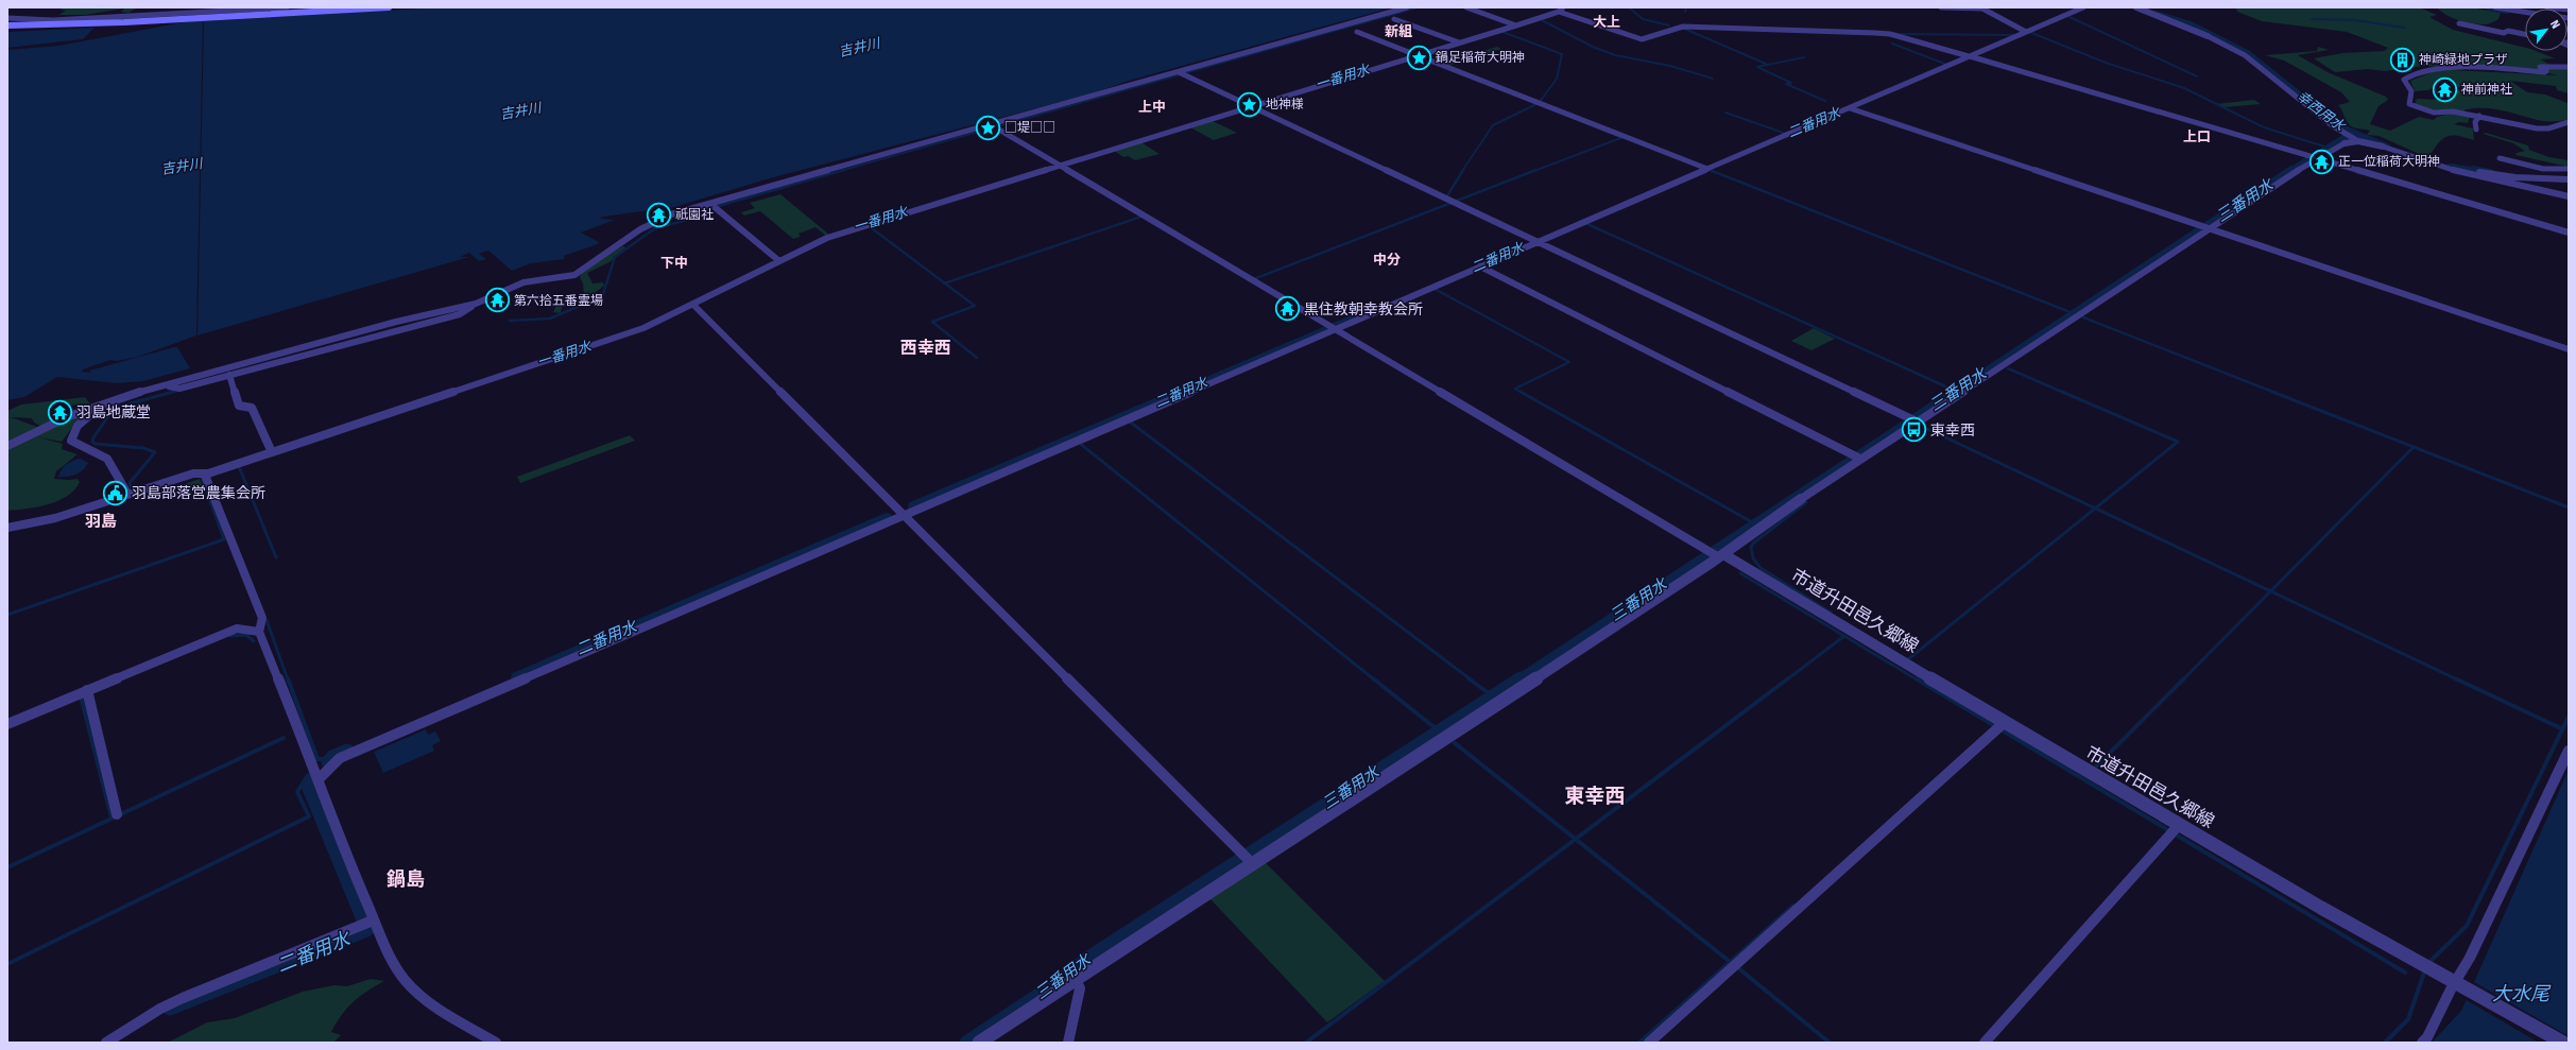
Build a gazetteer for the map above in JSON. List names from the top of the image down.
{
  "streets": {
    "street": ["市道升田邑久郷線"]
  },
  "districts": [
    "大上",
    "新組",
    "上中",
    "上口",
    "中分",
    "下中",
    "西幸西",
    "羽島",
    "東幸西",
    "鍋島"
  ],
  "water": [
    "吉井川",
    "一番用水",
    "幸西用水",
    "二番用水",
    "三番用水",
    "大水尾"
  ],
  "places": {
    "place": ["鍋足稲荷大明神", "地神様", "□堤□□"],
    "building": ["神崎緑地プラザ"],
    "temple": [
      "神前神社",
      "正一位稲荷大明神",
      "祇園社",
      "第六拾五番霊場",
      "黒住教朝幸教会所",
      "羽島地蔵堂"
    ],
    "bus stop": ["東幸西"],
    "public building": ["羽島部落営農集会所"]
  },
  "north": "top right"
}
